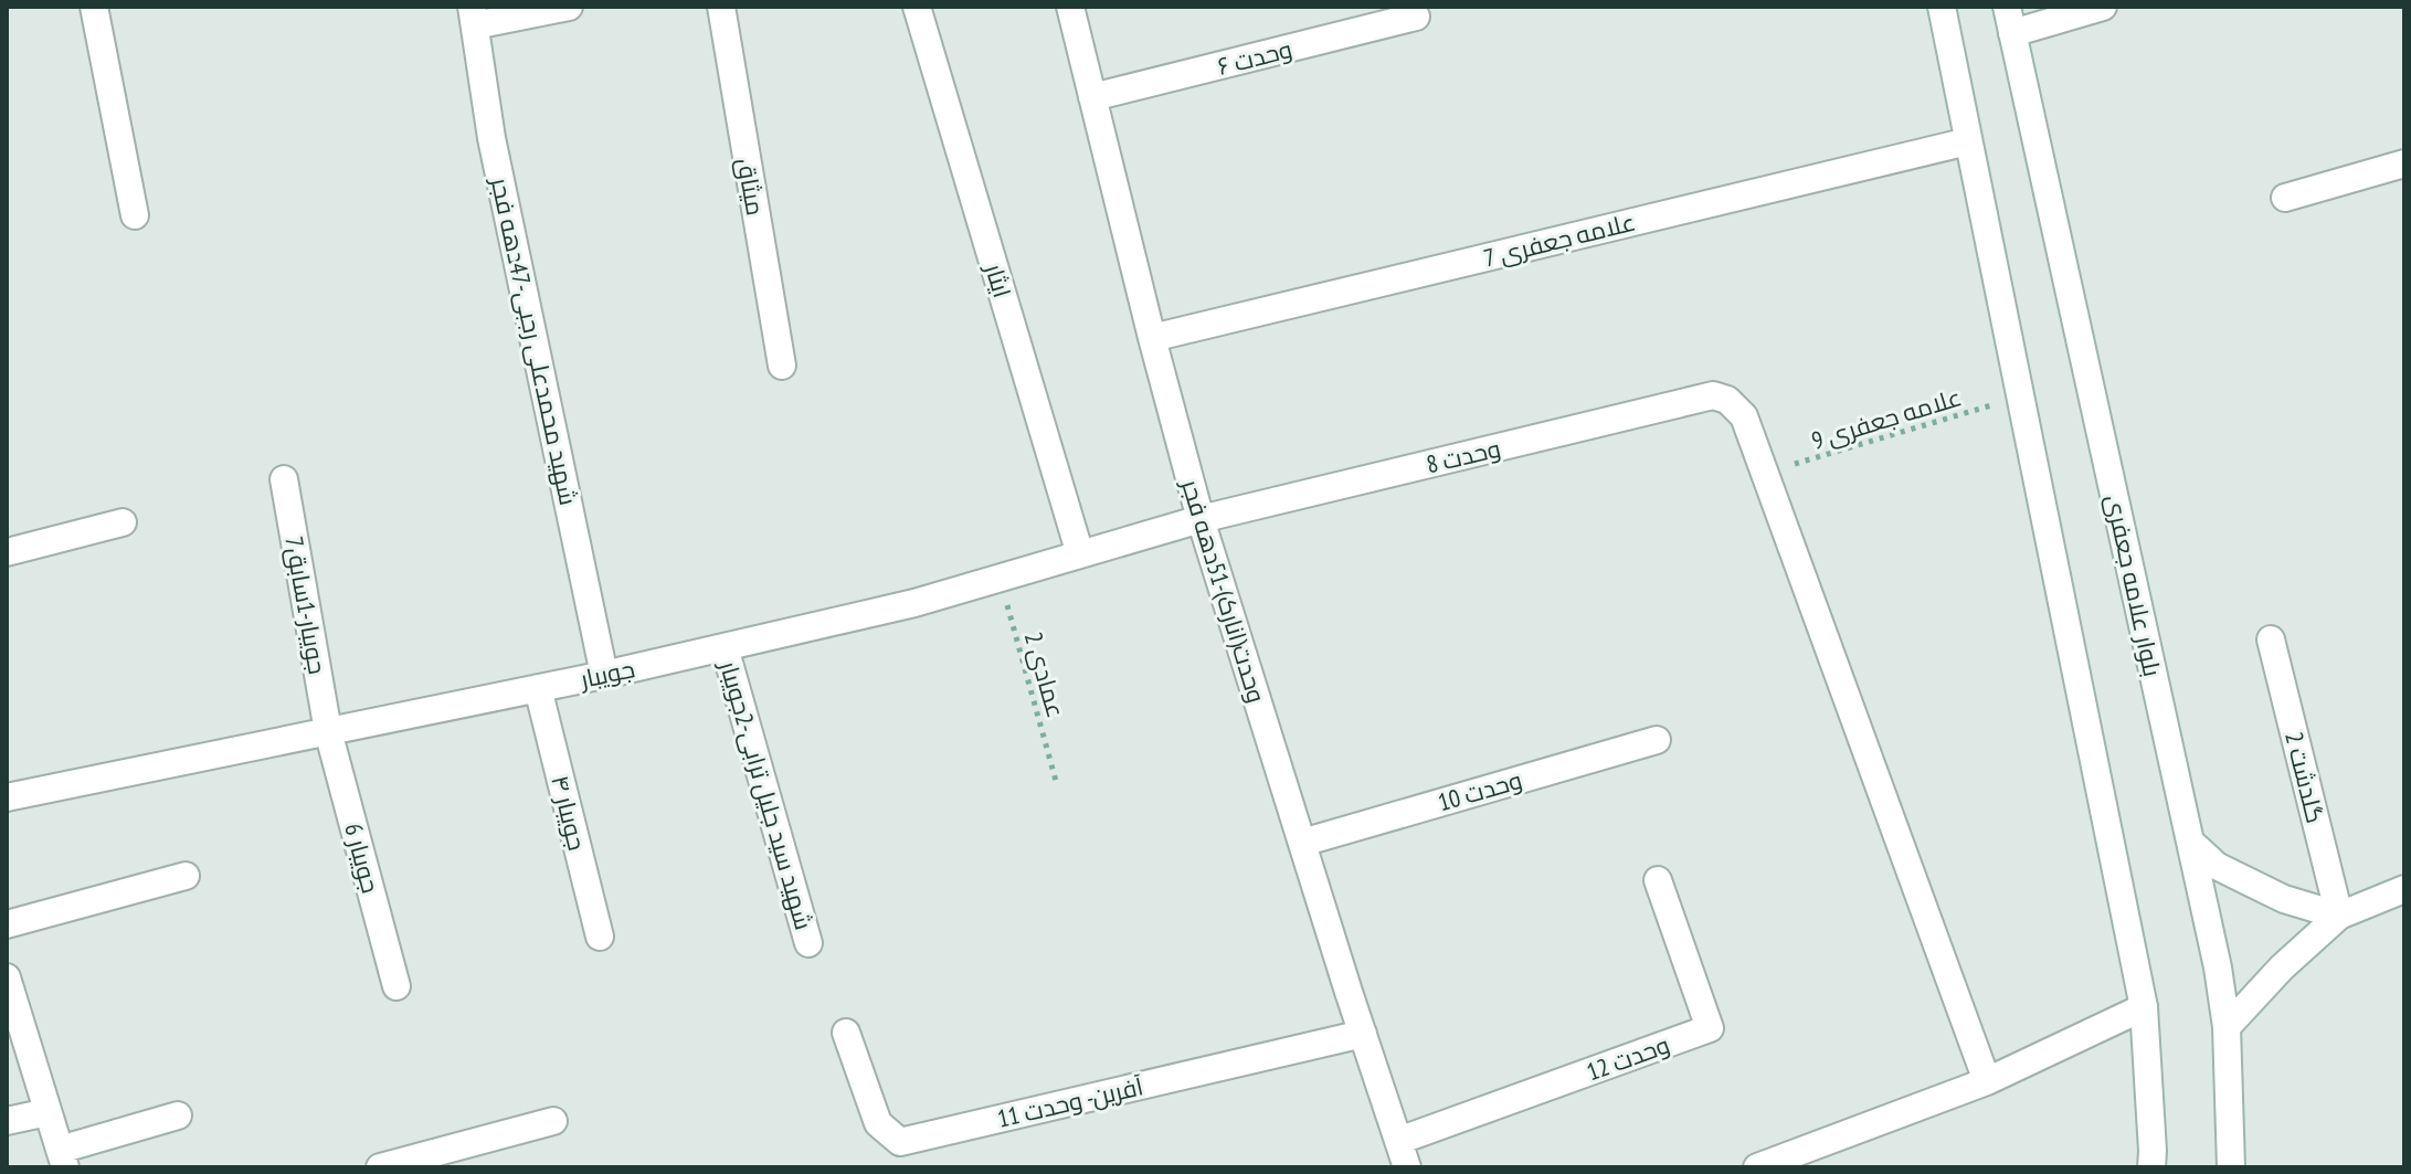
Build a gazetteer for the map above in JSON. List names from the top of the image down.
{
  "streets": {
    "street": [
      "وحدت ۶",
      "میثاق",
      "علامه جعفری 7",
      "ایثار",
      "شهید محمدعلی رجبی-47دهه فجر",
      "وحدت 8",
      "بلوار علامه جعفری",
      "وحدت(انارک)-51دهه فجر",
      "7جویبار-1سابق",
      "جویبار",
      "گلدشت 2",
      "وحدت 10",
      "شهید سید جلیل ترابی-2جویبار",
      "جویبار ۴",
      "جویبار 6",
      "وحدت 12",
      "آفرین- وحدت 11"
    ],
    "path": ["علامه جعفری 9", "عمادی 2"]
  },
  "crossings": [
    ["وحدت ۶", "وحدت(انارک)-51دهه فجر"],
    ["علامه جعفری 7", "وحدت(انارک)-51دهه فجر"],
    ["ایثار", "جویبار"],
    ["شهید محمدعلی رجبی-47دهه فجر", "جویبار"],
    ["علامه جعفری 9", "وحدت 8"],
    ["وحدت 8", "وحدت(انارک)-51دهه فجر"],
    ["وحدت 8", "جویبار"],
    ["وحدت(انارک)-51دهه فجر", "جویبار"],
    ["وحدت(انارک)-51دهه فجر", "وحدت 10"],
    ["وحدت(انارک)-51دهه فجر", "وحدت 12"],
    ["وحدت(انارک)-51دهه فجر", "آفرین- وحدت 11"],
    ["7جویبار-1سابق", "جویبار"],
    ["7جویبار-1سابق", "جویبار 6"],
    ["جویبار", "عمادی 2"],
    ["جویبار", "شهید سید جلیل ترابی-2جویبار"],
    ["جویبار", "جویبار ۴"],
    ["جویبار", "جویبار 6"]
  ]
}
